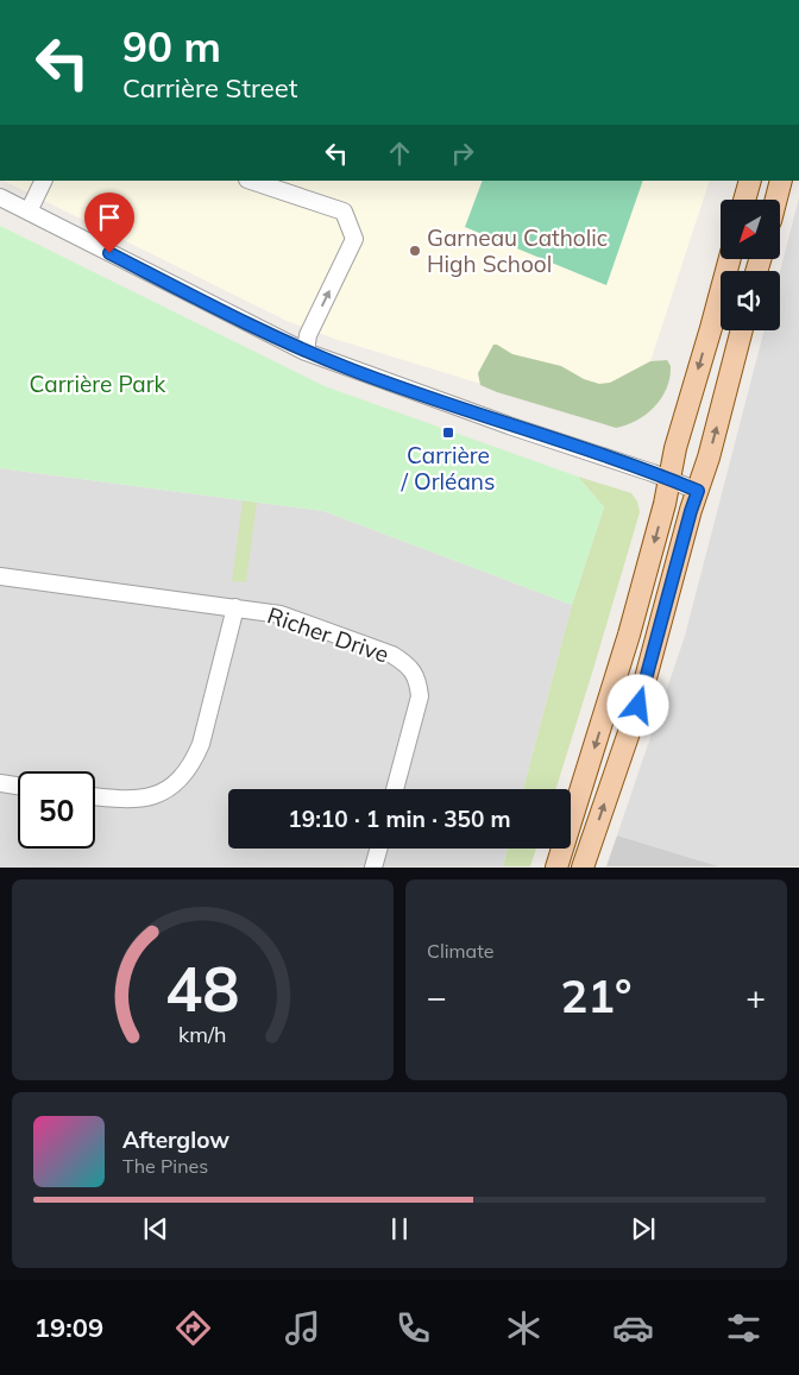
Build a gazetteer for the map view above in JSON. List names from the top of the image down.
{
  "streets": {
    "street": ["Richer Drive"]
  },
  "parks": ["Carrière Park"],
  "places": {
    "other": ["Garneau Catholic High School"],
    "transit": ["Carrière / Orléans"]
  },
  "north": "bottom left",
  "page": {
    "turn": ["90 m", "Carrière Street"],
    "limit": "50",
    "trip": "19:10 · 1 min · 350 m",
    "tile": "Climate",
    "heat": ["−", "21°", "+"],
    "song": ["Afterglow", "The Pines"],
    "tabs": "19:09",
    "gauge": ["48", "km/h"]
  }
}
